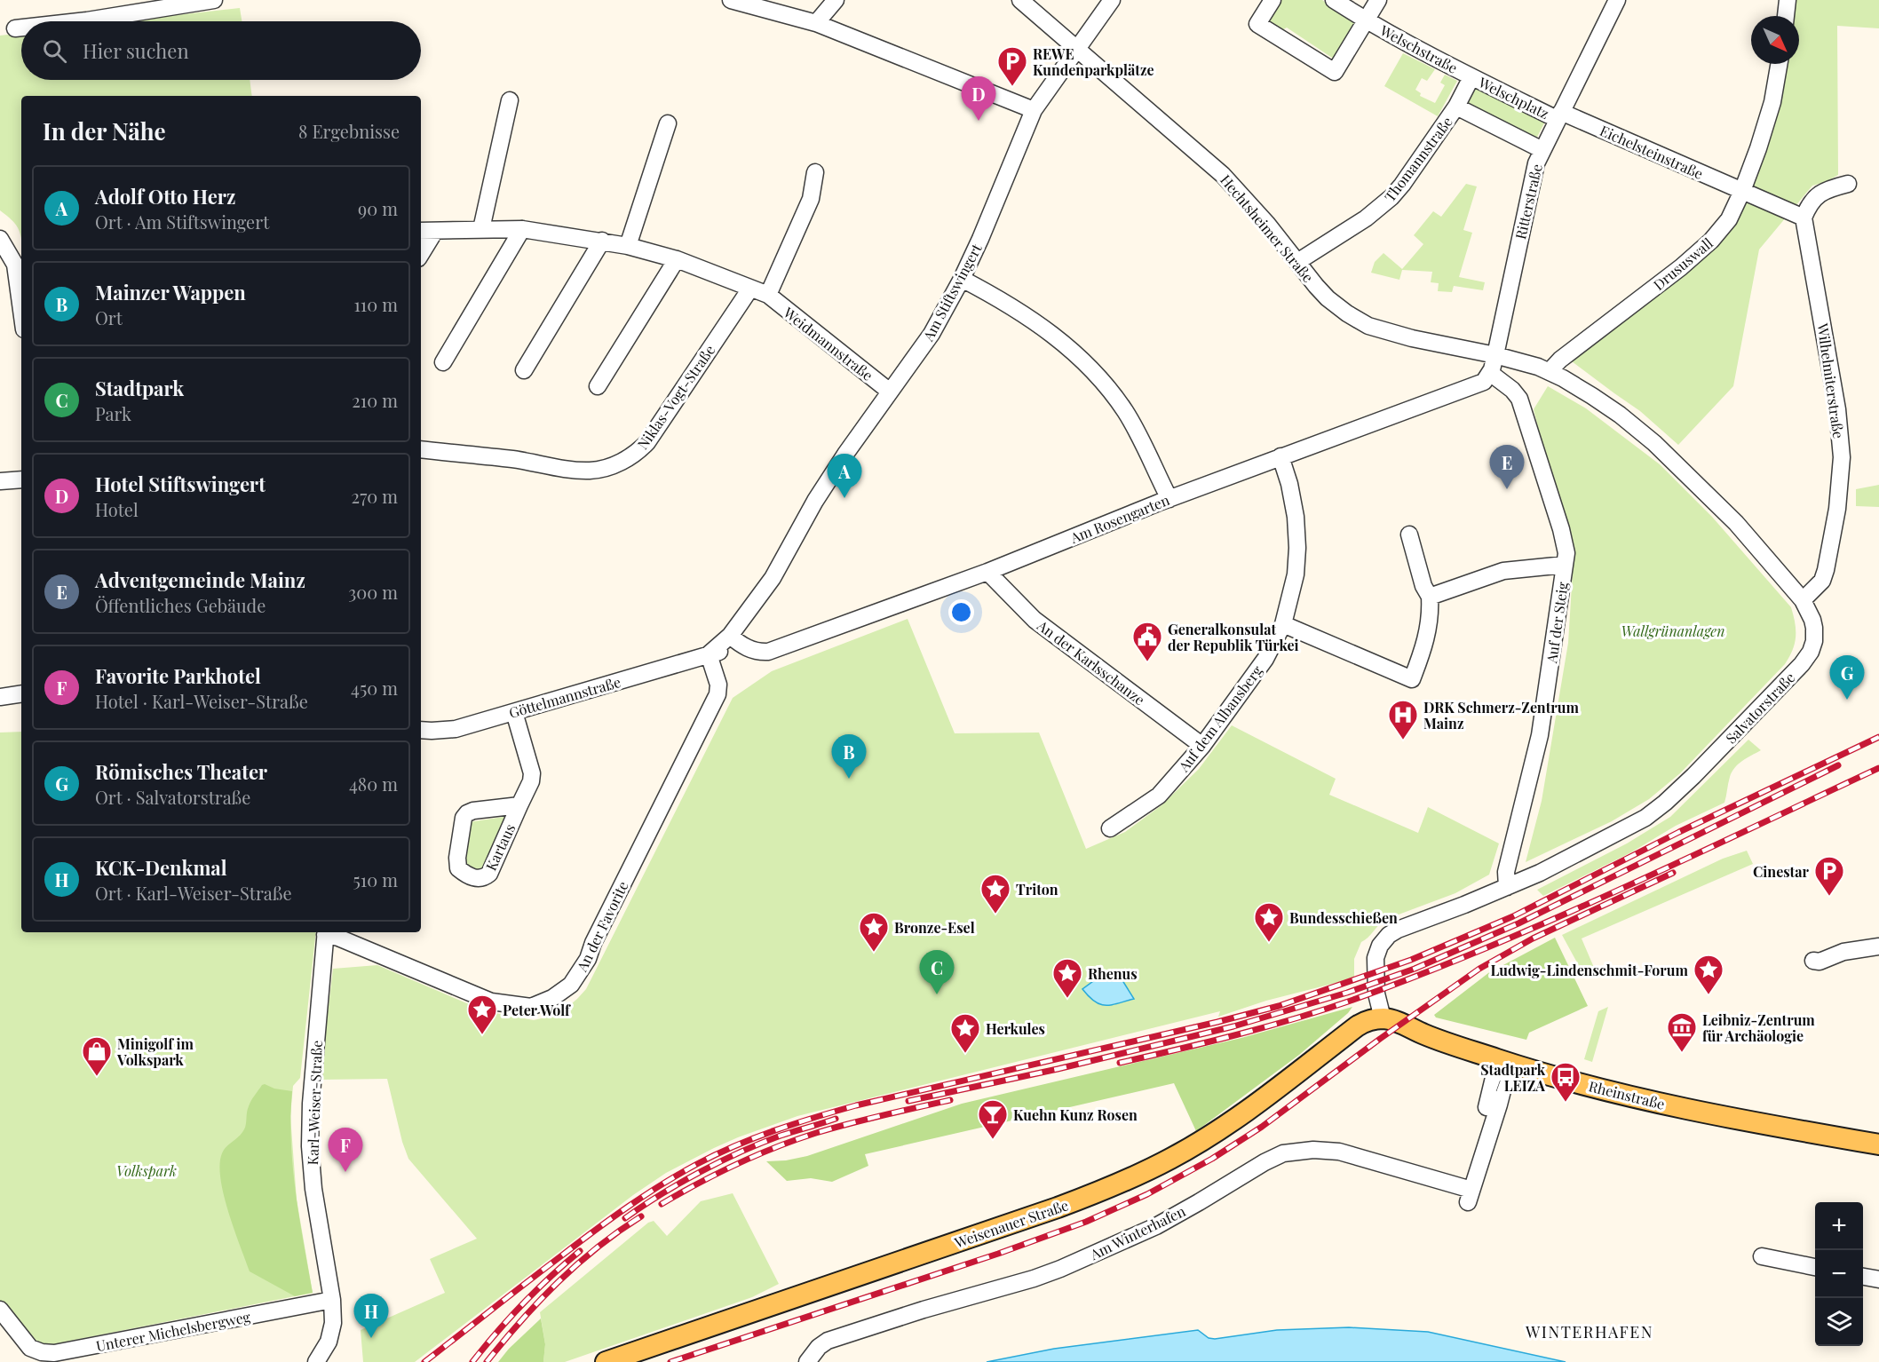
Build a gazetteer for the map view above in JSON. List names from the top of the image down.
{
  "streets": {
    "main road": ["Rheinstraße", "Weisenauer Straße"],
    "street": [
      "Welschstraße",
      "Welschplatz",
      "Eichelsteinstraße",
      "Thomannstraße",
      "Ritterstraße",
      "Hechtsheimer Straße",
      "Drususwall",
      "Am Stiftswingert",
      "Weidmannstraße",
      "Wilhelmiterstraße",
      "Niklas-Vogt-Straße",
      "Am Rosengarten",
      "Auf der Steig",
      "An der Karlsschanze",
      "Göttelmannstraße",
      "Salvatorstraße",
      "Auf dem Albansberg",
      "Kartaus",
      "An der Favorite",
      "Karl-Weiser-Straße",
      "Am Winterhafen",
      "Unterer Michelsbergweg"
    ]
  },
  "crossings": [
    ["Welschstraße", "Welschplatz"],
    ["Welschplatz", "Eichelsteinstraße"],
    ["Welschplatz", "Thomannstraße"],
    ["Welschplatz", "Ritterstraße"],
    ["Eichelsteinstraße", "Ritterstraße"],
    ["Eichelsteinstraße", "Drususwall"],
    ["Thomannstraße", "Hechtsheimer Straße"],
    ["Ritterstraße", "Hechtsheimer Straße"],
    ["Ritterstraße", "Salvatorstraße"],
    ["Hechtsheimer Straße", "Am Stiftswingert"],
    ["Hechtsheimer Straße", "Salvatorstraße"],
    ["Drususwall", "Salvatorstraße"],
    ["Am Stiftswingert", "Weidmannstraße"],
    ["Am Stiftswingert", "Am Rosengarten"],
    ["Am Stiftswingert", "Göttelmannstraße"],
    ["Weidmannstraße", "Niklas-Vogt-Straße"],
    ["Wilhelmiterstraße", "Salvatorstraße"],
    ["Am Rosengarten", "Auf der Steig"],
    ["Am Rosengarten", "An der Karlsschanze"],
    ["Am Rosengarten", "Göttelmannstraße"],
    ["Am Rosengarten", "Auf dem Albansberg"],
    ["Auf der Steig", "Salvatorstraße"],
    ["An der Karlsschanze", "Auf dem Albansberg"],
    ["Göttelmannstraße", "Kartaus"],
    ["Göttelmannstraße", "An der Favorite"],
    ["Salvatorstraße", "Rheinstraße"],
    ["Salvatorstraße", "Weisenauer Straße"],
    ["An der Favorite", "Karl-Weiser-Straße"],
    ["Rheinstraße", "Weisenauer Straße"],
    ["Rheinstraße", "Am Winterhafen"],
    ["Karl-Weiser-Straße", "Unterer Michelsbergweg"]
  ],
  "districts": ["WINTERHAFEN"],
  "parks": ["Wallgrünanlagen", "Volkspark"],
  "places": {
    "parking": ["REWE Kundenparkplätze", "Cinestar"],
    "public building": ["Generalkonsulat der Republik Türkei"],
    "hospital": ["DRK Schmerz-Zentrum Mainz"],
    "place": [
      "Triton",
      "Bundesschießen",
      "Bronze-Esel",
      "Ludwig-Lindenschmit-Forum",
      "Rhenus",
      "Peter Wolf",
      "Herkules"
    ],
    "museum": ["Leibniz-Zentrum für Archäologie"],
    "shop": ["Minigolf im Volkspark"],
    "bus stop": ["Stadtpark / LEIZA"],
    "bar": ["Kuehn Kunz Rosen"]
  },
  "north": "bottom right",
  "page": {
    "search": "Hier suchen",
    "pins": [
      "D",
      "E",
      "A",
      "G",
      "B",
      "C",
      "F",
      "H"
    ],
    "heading": ["In der Nähe", "8 Ergebnisse"],
    "list": [
      {
        "mark": "A",
        "name": "Adolf Otto Herz",
        "note": "Ort · Am Stiftswingert",
        "value": "90 m"
      },
      {
        "mark": "B",
        "name": "Mainzer Wappen",
        "note": "Ort",
        "value": "110 m"
      },
      {
        "mark": "C",
        "name": "Stadtpark",
        "note": "Park",
        "value": "210 m"
      },
      {
        "mark": "D",
        "name": "Hotel Stiftswingert",
        "note": "Hotel",
        "value": "270 m"
      },
      {
        "mark": "E",
        "name": "Adventgemeinde Mainz",
        "note": "Öffentliches Gebäude",
        "value": "300 m"
      },
      {
        "mark": "F",
        "name": "Favorite Parkhotel",
        "note": "Hotel · Karl-Weiser-Straße",
        "value": "450 m"
      },
      {
        "mark": "G",
        "name": "Römisches Theater",
        "note": "Ort · Salvatorstraße",
        "value": "480 m"
      },
      {
        "mark": "H",
        "name": "KCK-Denkmal",
        "note": "Ort · Karl-Weiser-Straße",
        "value": "510 m"
      }
    ],
    "map_buttons": ["+", "−"]
  }
}
